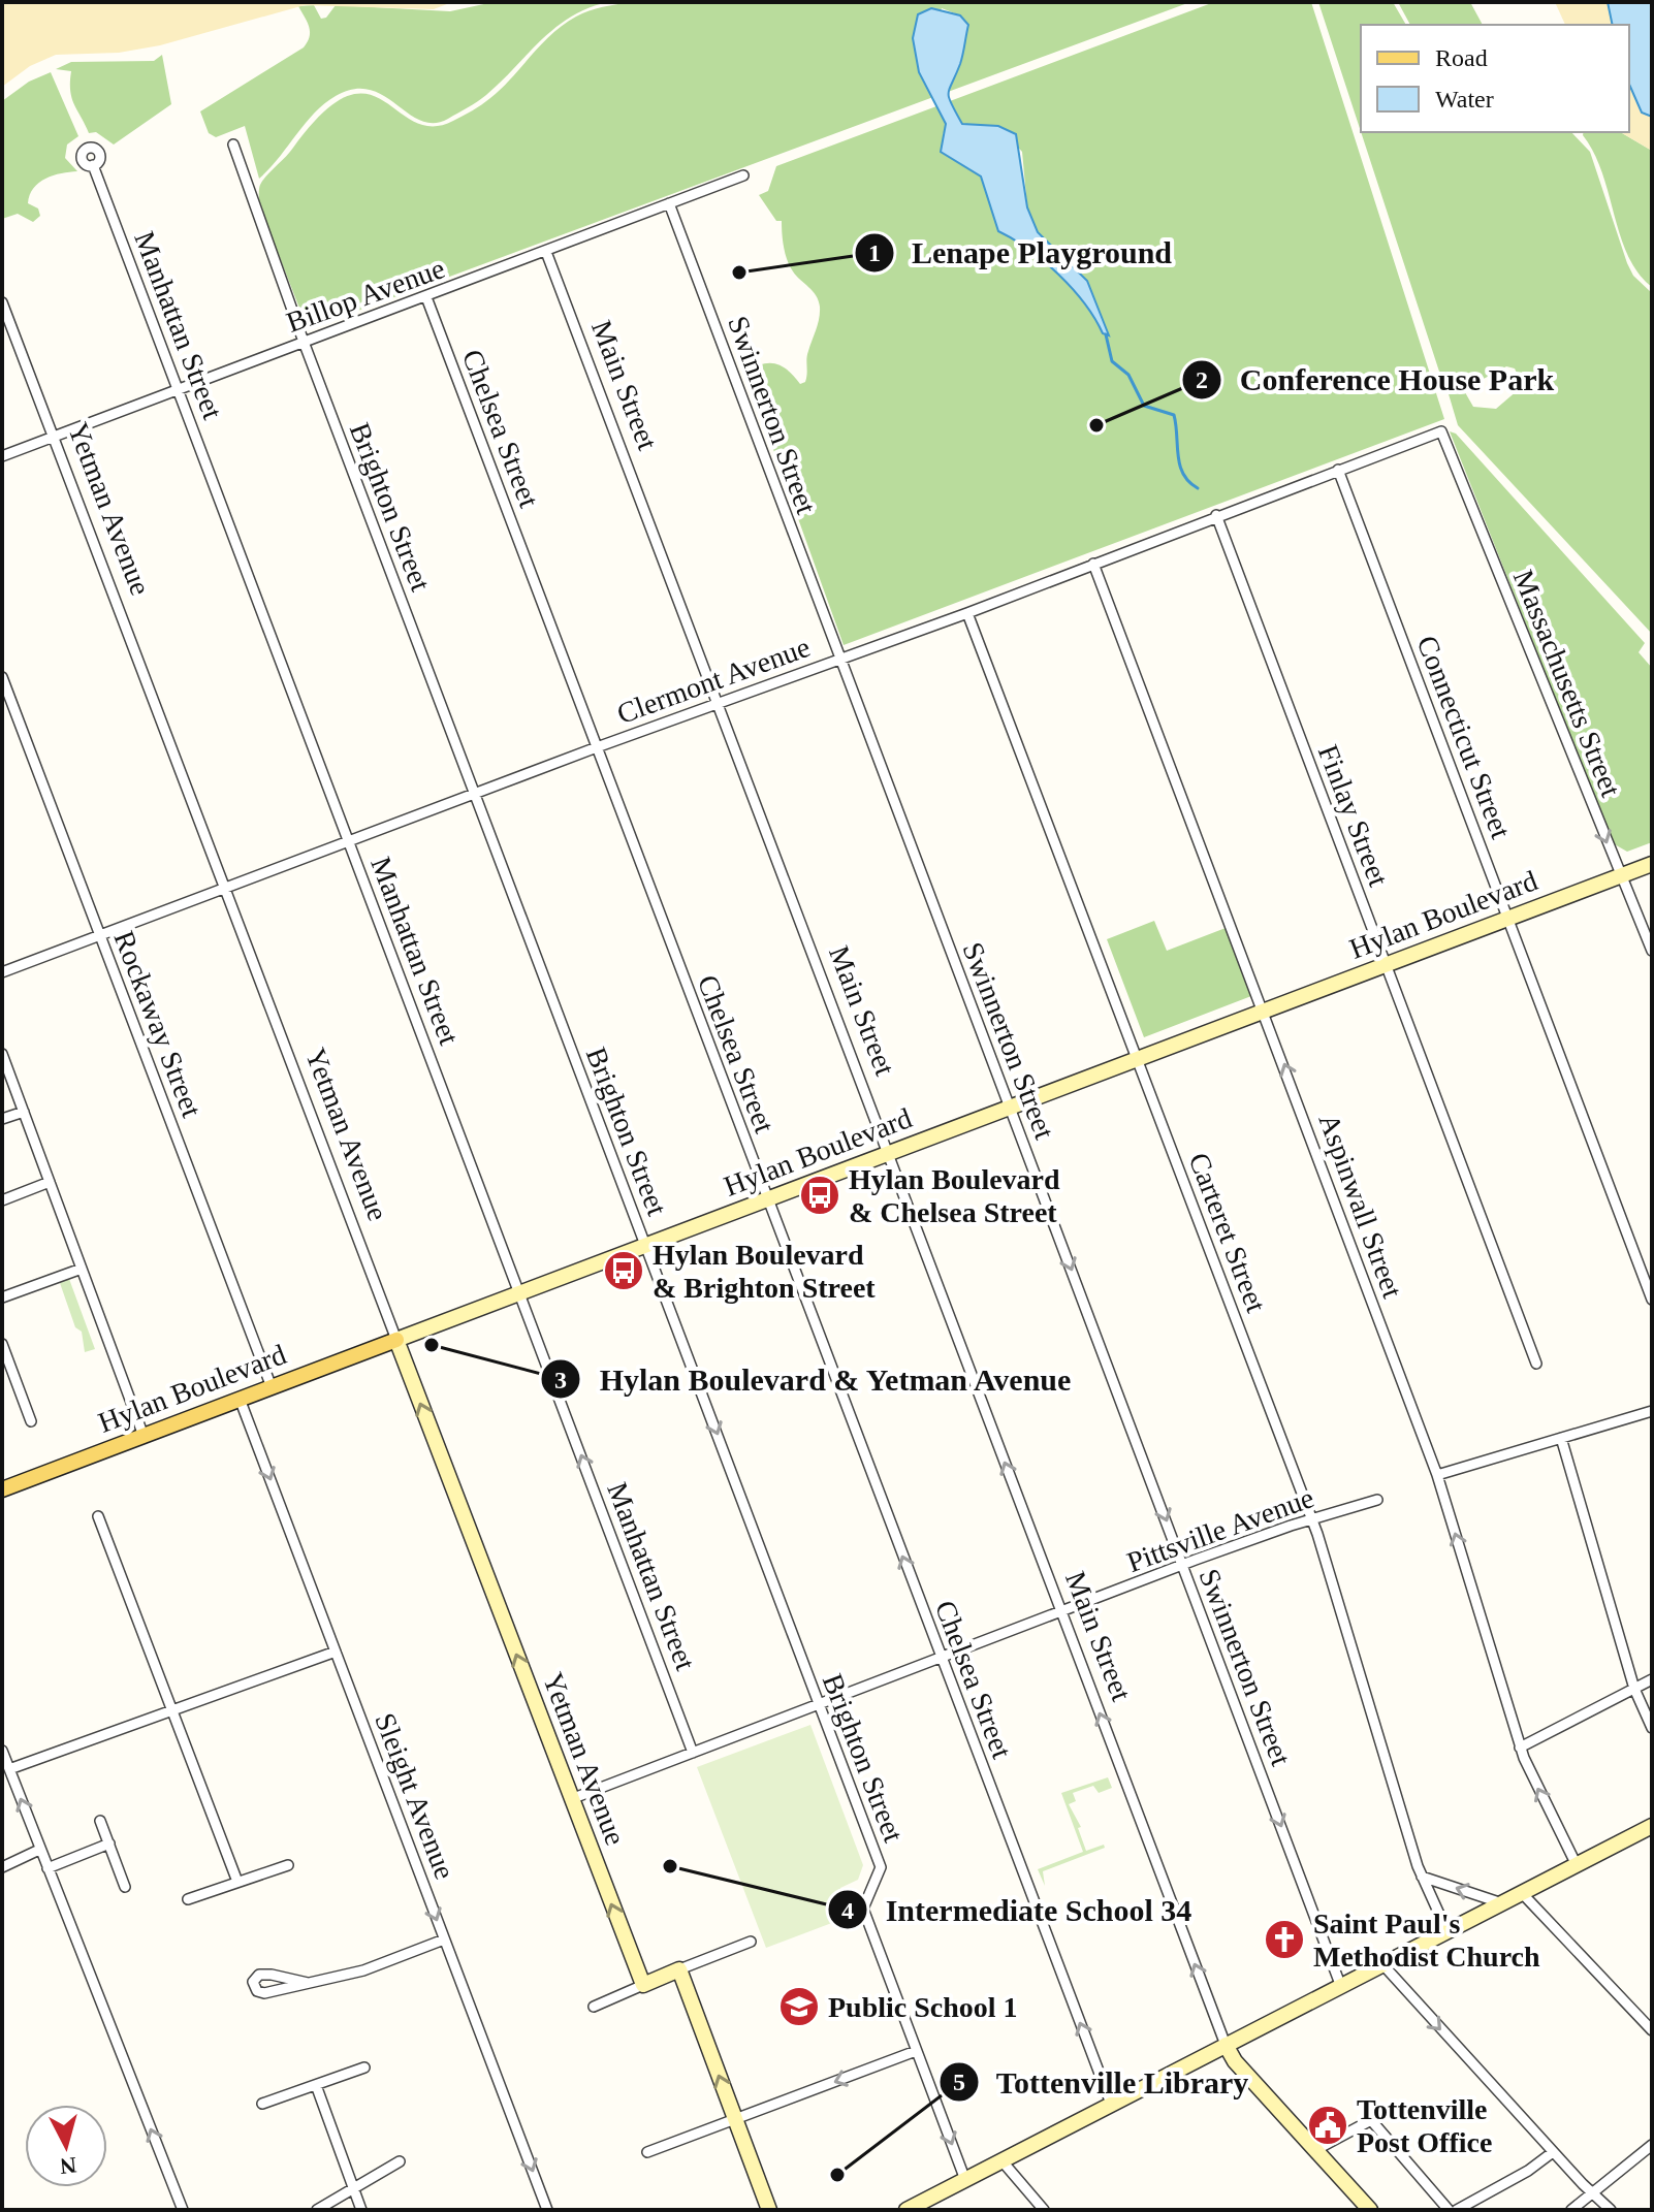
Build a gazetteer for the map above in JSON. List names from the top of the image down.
{
  "streets": {
    "main road": ["Hylan Boulevard"],
    "street": [
      "Billop Avenue",
      "Manhattan Street",
      "Main Street",
      "Swinnerton Street",
      "Chelsea Street",
      "Brighton Street",
      "Yetman Avenue",
      "Clermont Avenue",
      "Massachusetts Street",
      "Connecticut Street",
      "Finlay Street",
      "Rockaway Street",
      "Aspinwall Street",
      "Carteret Street",
      "Pittsville Avenue",
      "Sleight Avenue"
    ]
  },
  "crossings": [
    ["Billop Avenue", "Manhattan Street"],
    ["Billop Avenue", "Main Street"],
    ["Billop Avenue", "Swinnerton Street"],
    ["Billop Avenue", "Chelsea Street"],
    ["Billop Avenue", "Brighton Street"],
    ["Billop Avenue", "Yetman Avenue"],
    ["Manhattan Street", "Clermont Avenue"],
    ["Manhattan Street", "Hylan Boulevard"],
    ["Manhattan Street", "Pittsville Avenue"],
    ["Main Street", "Clermont Avenue"],
    ["Main Street", "Hylan Boulevard"],
    ["Main Street", "Pittsville Avenue"],
    ["Swinnerton Street", "Clermont Avenue"],
    ["Swinnerton Street", "Hylan Boulevard"],
    ["Swinnerton Street", "Pittsville Avenue"],
    ["Chelsea Street", "Clermont Avenue"],
    ["Chelsea Street", "Hylan Boulevard"],
    ["Chelsea Street", "Pittsville Avenue"],
    ["Brighton Street", "Clermont Avenue"],
    ["Brighton Street", "Hylan Boulevard"],
    ["Brighton Street", "Pittsville Avenue"],
    ["Yetman Avenue", "Clermont Avenue"],
    ["Yetman Avenue", "Hylan Boulevard"],
    ["Yetman Avenue", "Pittsville Avenue"],
    ["Clermont Avenue", "Massachusetts Street"],
    ["Clermont Avenue", "Connecticut Street"],
    ["Clermont Avenue", "Finlay Street"],
    ["Clermont Avenue", "Rockaway Street"],
    ["Clermont Avenue", "Aspinwall Street"],
    ["Clermont Avenue", "Carteret Street"],
    ["Massachusetts Street", "Hylan Boulevard"],
    ["Connecticut Street", "Hylan Boulevard"],
    ["Finlay Street", "Hylan Boulevard"],
    ["Hylan Boulevard", "Rockaway Street"],
    ["Hylan Boulevard", "Aspinwall Street"],
    ["Hylan Boulevard", "Carteret Street"],
    ["Hylan Boulevard", "Sleight Avenue"],
    ["Carteret Street", "Pittsville Avenue"]
  ],
  "one_way": [
    "Main Street",
    "Swinnerton Street",
    "Chelsea Street",
    "Yetman Avenue",
    "Massachusetts Street",
    "Aspinwall Street",
    "Sleight Avenue"
  ],
  "places": {
    "other": [
      "Lenape Playground",
      "Conference House Park",
      "Hylan Boulevard & Yetman Avenue",
      "Intermediate School 34",
      "Tottenville Library"
    ],
    "bus stop": ["Hylan Boulevard & Chelsea Street", "Hylan Boulevard & Brighton Street"],
    "church": ["Saint Paul's Methodist Church"],
    "school or university": ["Public School 1"],
    "public building": ["Tottenville Post Office"]
  },
  "legend": ["Road", "Water"],
  "north": "bottom"
}
